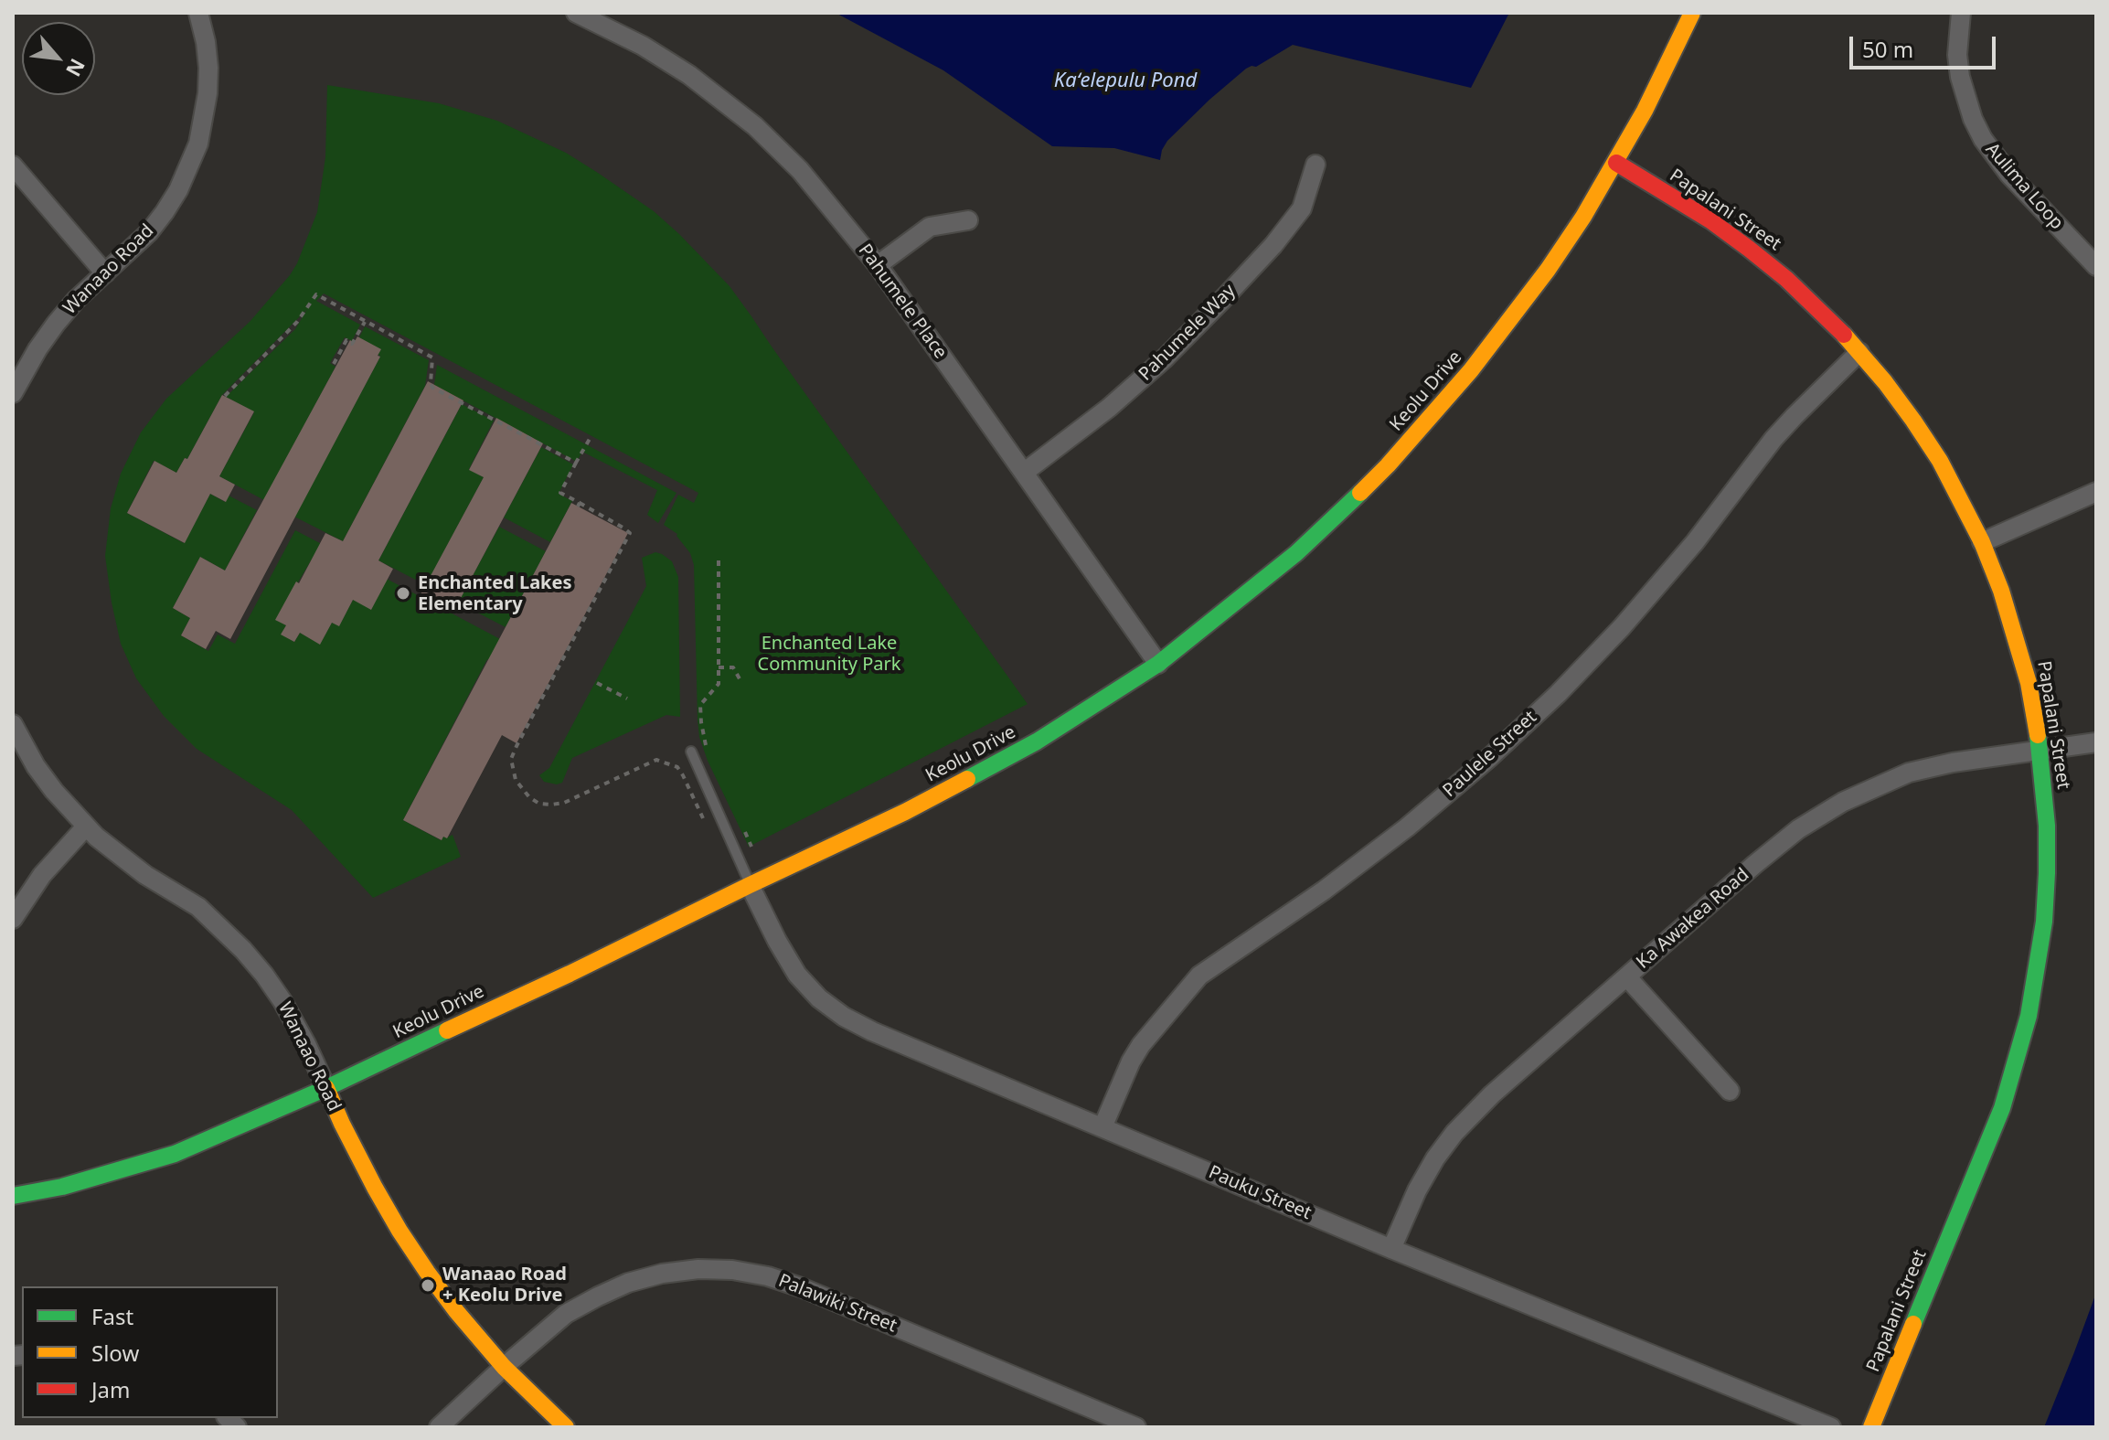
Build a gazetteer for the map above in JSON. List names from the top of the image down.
{
  "streets": {
    "main road": ["Papalani Street", "Wanaao Road", "Keolu Drive"],
    "street": [
      "Aulima Loop",
      "Pahumele Place",
      "Pahumele Way",
      "Paulele Street",
      "Ka Awakea Road",
      "Pauku Street",
      "Palawiki Street"
    ]
  },
  "crossings": [
    ["Papalani Street", "Keolu Drive"],
    ["Papalani Street", "Paulele Street"],
    ["Papalani Street", "Ka Awakea Road"],
    ["Wanaao Road", "Keolu Drive"],
    ["Wanaao Road", "Palawiki Street"],
    ["Pahumele Place", "Pahumele Way"],
    ["Pahumele Place", "Keolu Drive"],
    ["Keolu Drive", "Pauku Street"],
    ["Paulele Street", "Pauku Street"],
    ["Ka Awakea Road", "Pauku Street"]
  ],
  "water": ["Kaʻelepulu Pond"],
  "parks": ["Enchanted Lake Community Park"],
  "places": ["Enchanted Lakes Elementary", "Wanaao Road + Keolu Drive"],
  "legend": ["Fast", "Slow", "Jam"],
  "scale_bar": "50 m",
  "north": "bottom right"
}
